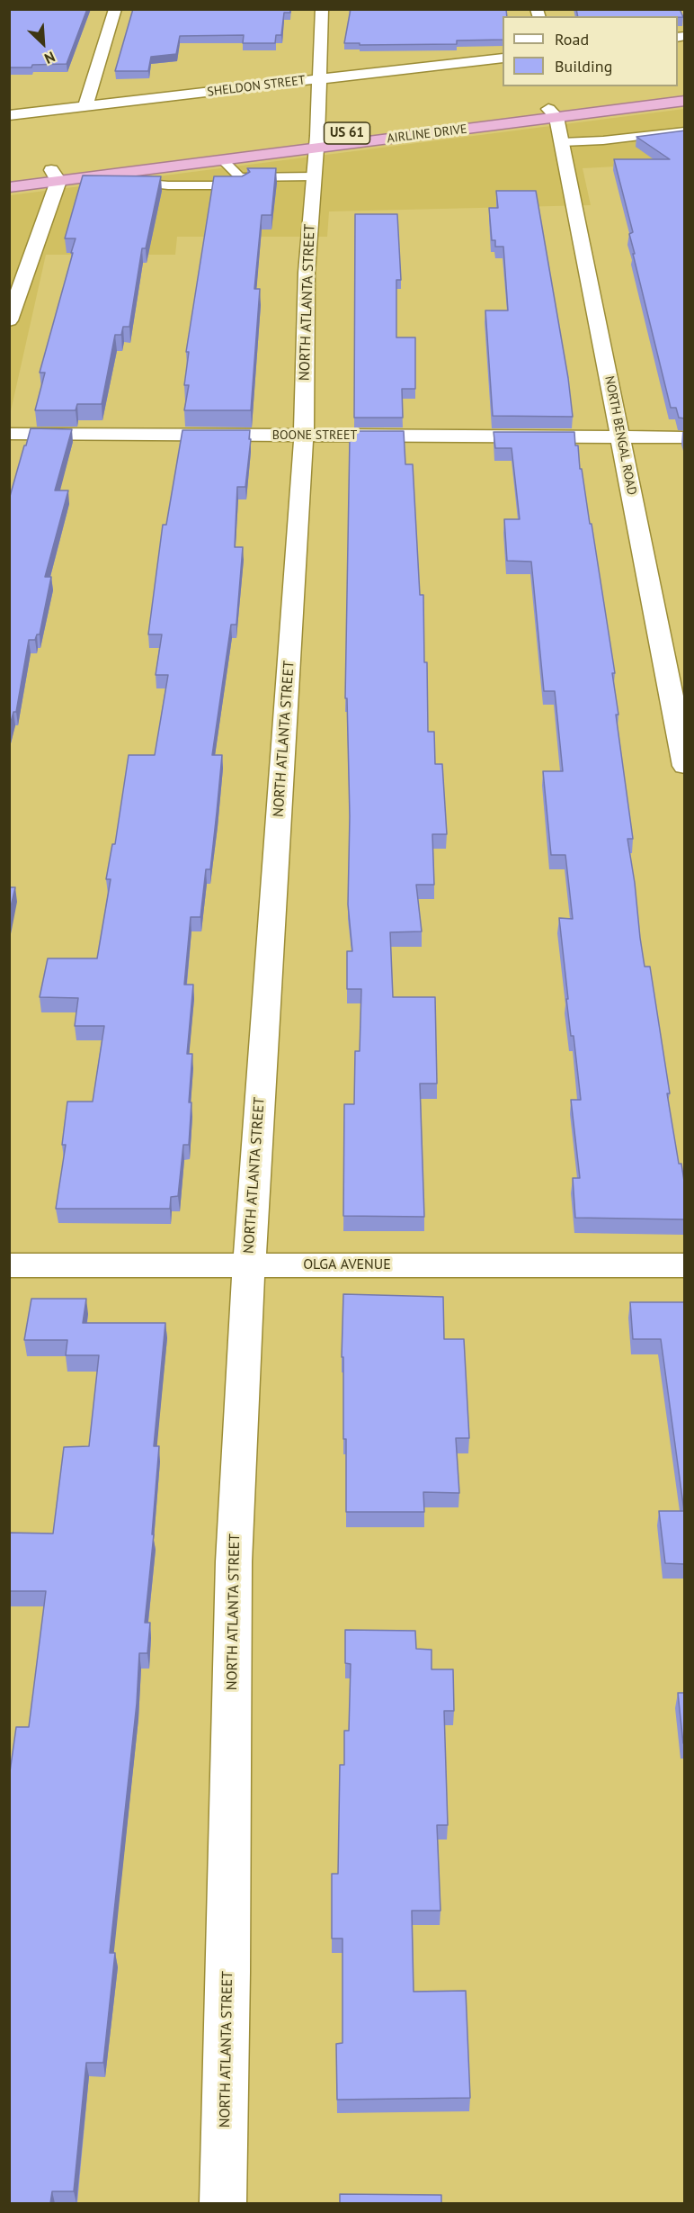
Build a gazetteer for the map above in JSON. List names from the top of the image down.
{
  "streets": {
    "highway": ["US 61", "AIRLINE DRIVE"],
    "street": [
      "SHELDON STREET",
      "NORTH ATLANTA STREET",
      "BOONE STREET",
      "NORTH BENGAL ROAD",
      "OLGA AVENUE"
    ]
  },
  "crossings": [
    ["SHELDON STREET", "NORTH ATLANTA STREET"],
    ["AIRLINE DRIVE", "NORTH ATLANTA STREET"],
    ["AIRLINE DRIVE", "NORTH BENGAL ROAD"],
    ["NORTH ATLANTA STREET", "BOONE STREET"],
    ["NORTH ATLANTA STREET", "OLGA AVENUE"],
    ["BOONE STREET", "NORTH BENGAL ROAD"]
  ],
  "legend": ["Road", "Building"],
  "north": "bottom right"
}
